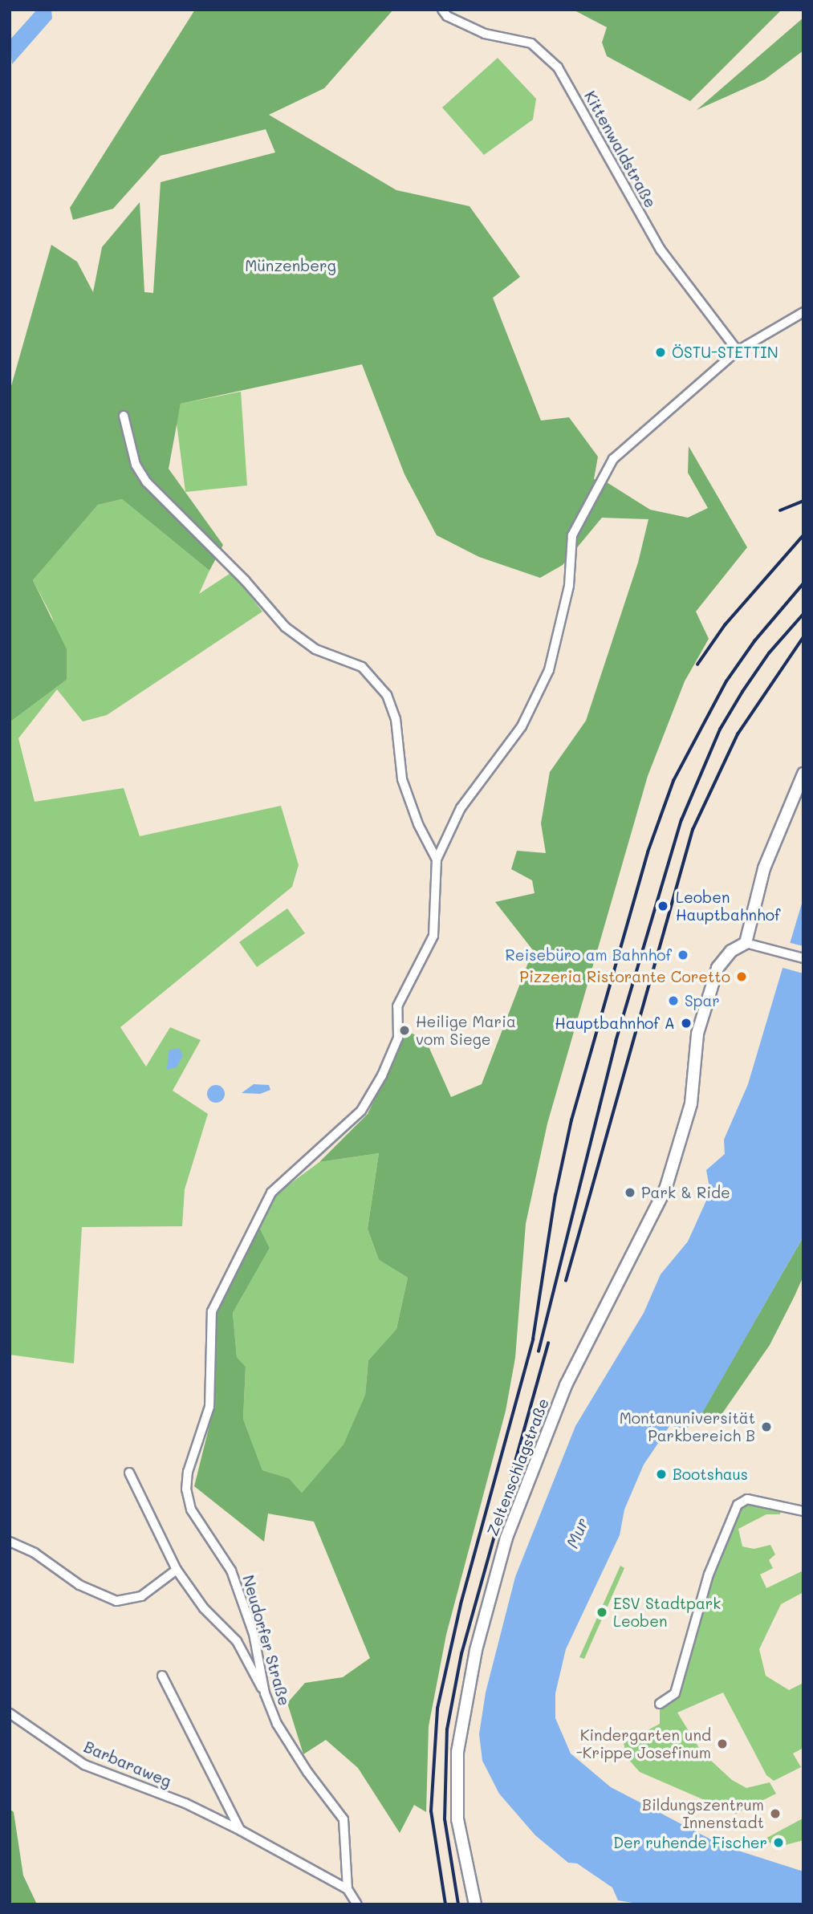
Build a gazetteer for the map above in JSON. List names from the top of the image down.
{
  "streets": {
    "main road": ["Zeltenschlagstraße"],
    "street": ["Kittenwaldstraße", "Neudorfer Straße", "Barbaraweg"]
  },
  "crossings": [
    ["Neudorfer Straße", "Barbaraweg"]
  ],
  "water": ["Mur"],
  "parks": ["Münzenberg"],
  "places": [
    "ÖSTU-STETTIN",
    "Leoben Hauptbahnhof",
    "Reisebüro am Bahnhof",
    "Pizzeria Ristorante Coretto",
    "Spar",
    "Hauptbahnhof A",
    "Heilige Maria vom Siege",
    "Park & Ride",
    "Montanuniversität Parkbereich B",
    "Bootshaus",
    "ESV Stadtpark Leoben",
    "Kindergarten und -Krippe Josefinum",
    "Bildungszentrum Innenstadt",
    "Der ruhende Fischer"
  ]
}
